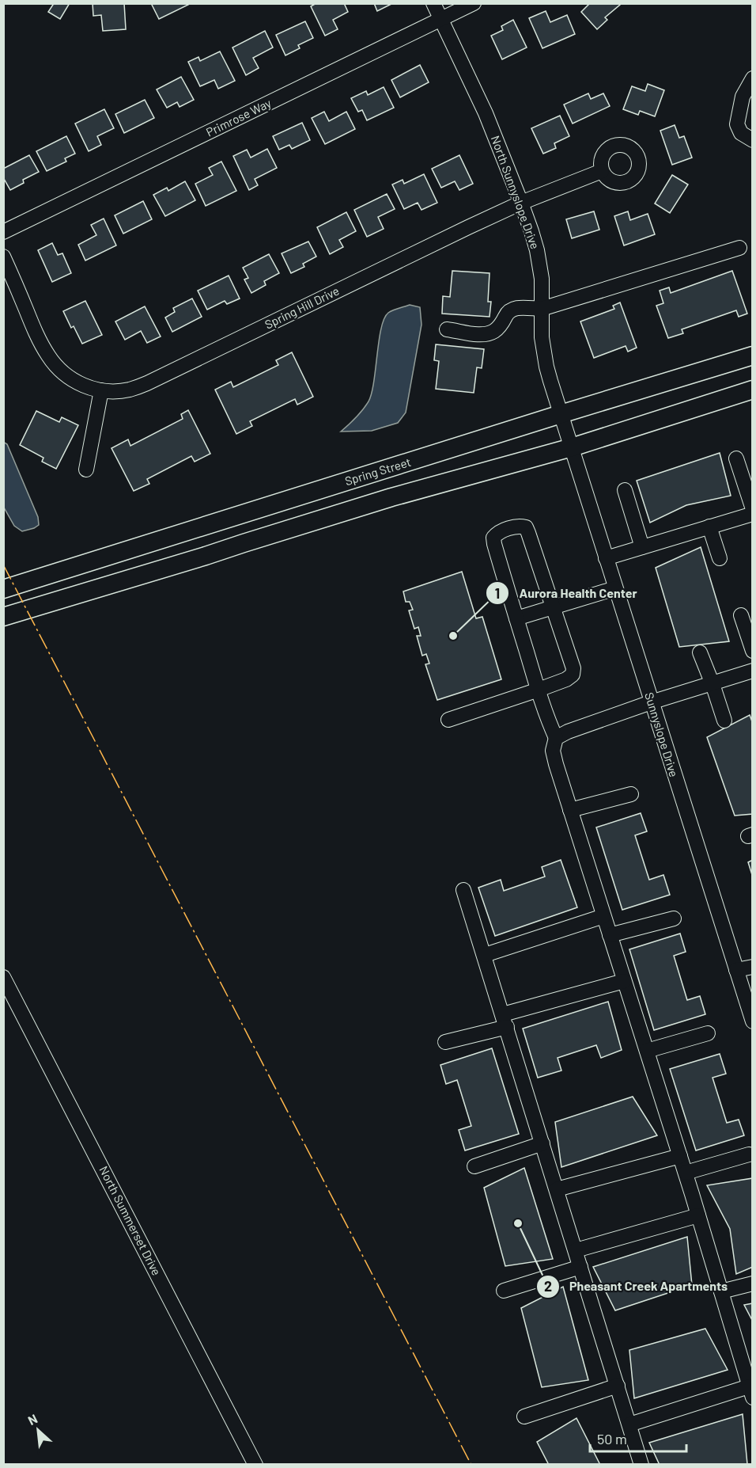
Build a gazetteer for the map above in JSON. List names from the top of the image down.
{
  "streets": {
    "main road": ["Spring Street"],
    "street": [
      "Primrose Way",
      "North Sunnyslope Drive",
      "Spring Hill Drive",
      "Sunnyslope Drive",
      "North Summerset Drive"
    ]
  },
  "crossings": [
    ["Primrose Way", "North Sunnyslope Drive"],
    ["North Sunnyslope Drive", "Spring Hill Drive"],
    ["North Sunnyslope Drive", "Spring Street"],
    ["North Sunnyslope Drive", "Sunnyslope Drive"]
  ],
  "places": ["Aurora Health Center", "Pheasant Creek Apartments"],
  "scale_bar": "50 m",
  "north": "top left"
}
